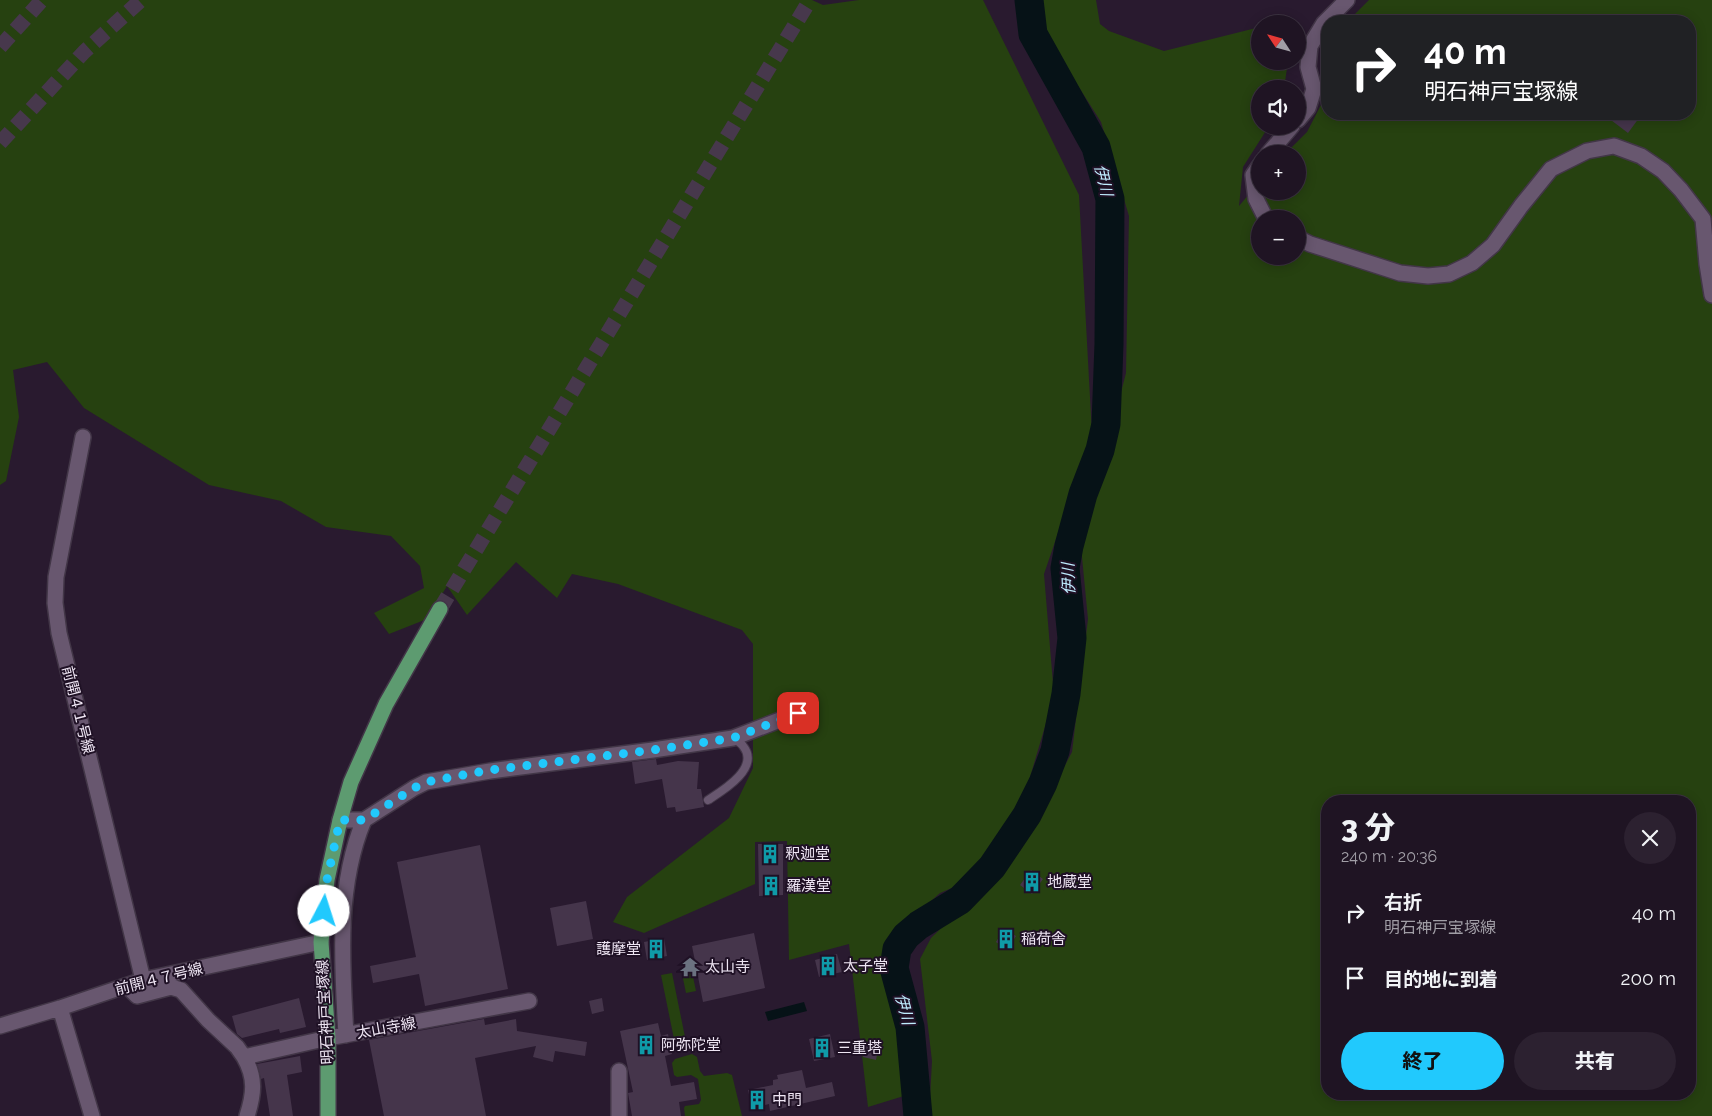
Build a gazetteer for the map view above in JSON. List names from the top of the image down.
{
  "streets": {
    "main road": ["明石神戸宝塚線"],
    "street": ["前開４１号線", "前開４７号線", "太山寺線"]
  },
  "crossings": [
    ["前開４１号線", "前開４７号線"],
    ["前開４７号線", "明石神戸宝塚線"],
    ["明石神戸宝塚線", "太山寺線"]
  ],
  "water": ["伊川"],
  "places": {
    "building": [
      "釈迦堂",
      "地蔵堂",
      "羅漢堂",
      "稲荷舎",
      "護摩堂",
      "太子堂",
      "阿弥陀堂",
      "三重塔",
      "中門"
    ],
    "temple": ["太山寺"]
  },
  "north": "top left",
  "page": {
    "map_buttons": ["+", "−"],
    "turn": ["40 m", "明石神戸宝塚線"],
    "heading": ["3 分", "240 m · 20:36"],
    "list": [
      {
        "name": "右折",
        "note": "明石神戸宝塚線",
        "value": "40 m"
      },
      {
        "name": "目的地に到着",
        "value": "200 m"
      }
    ],
    "buttons": ["終了", "共有"]
  }
}
